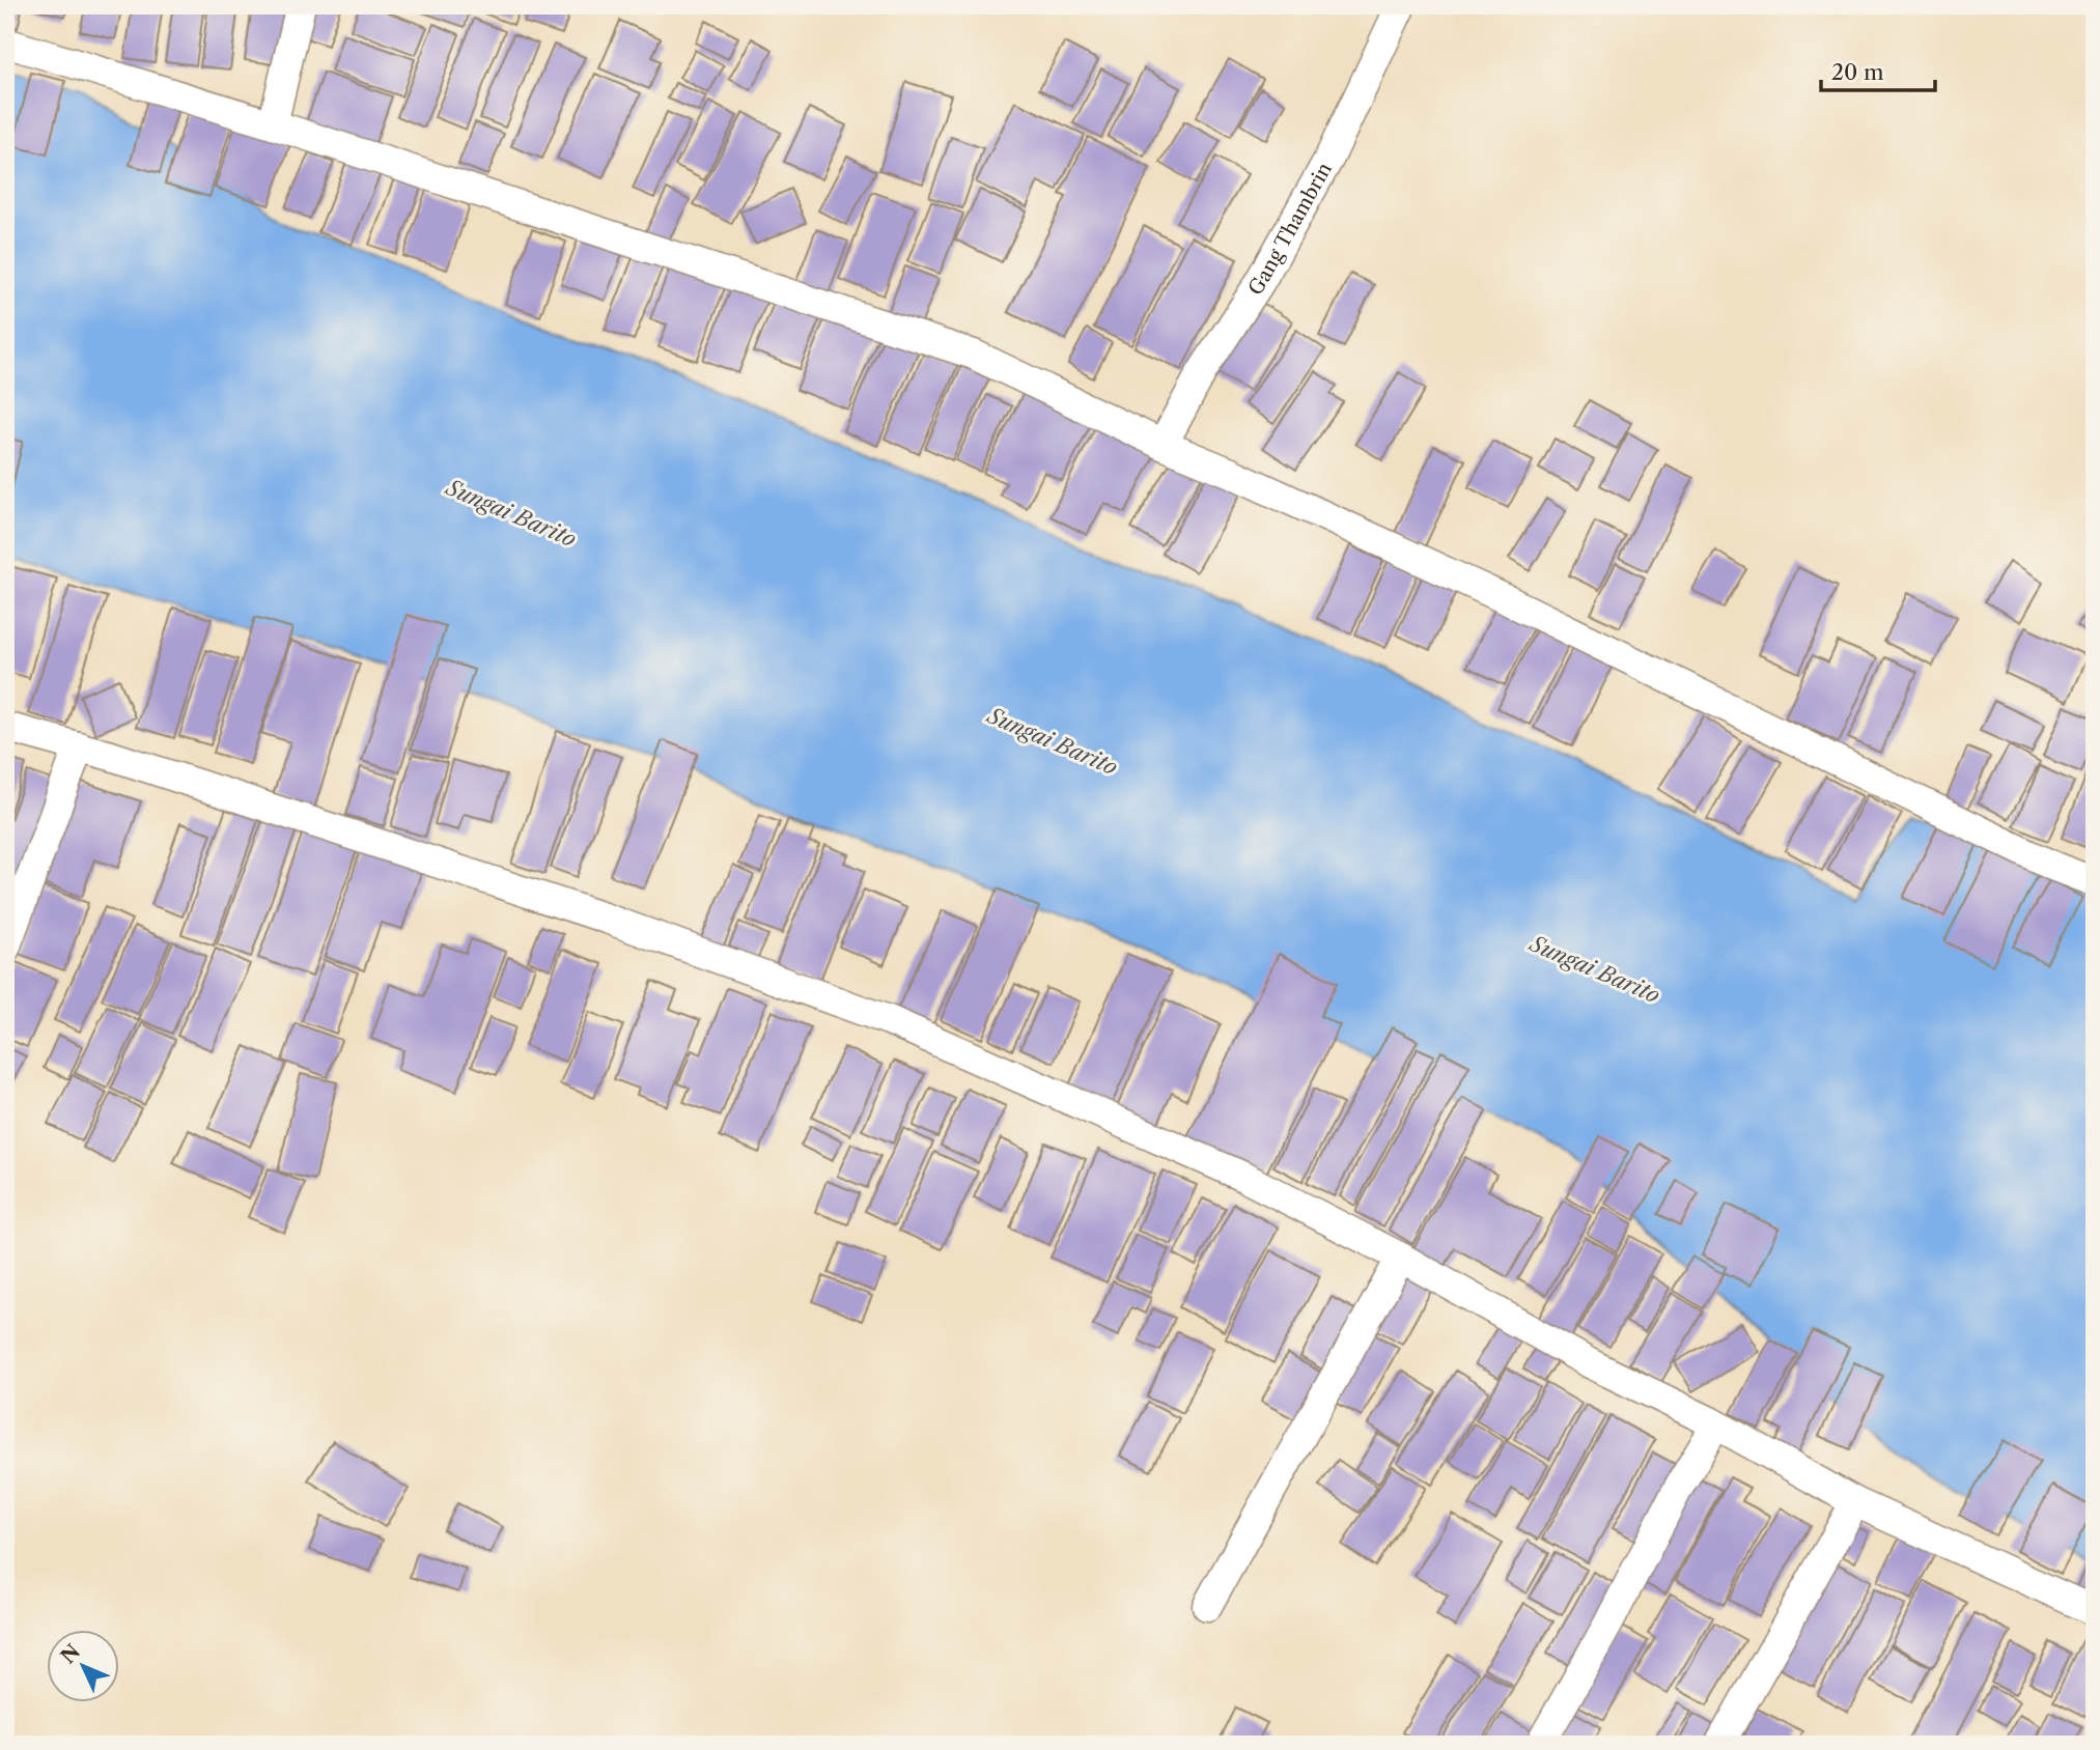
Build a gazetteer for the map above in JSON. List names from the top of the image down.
{
  "streets": {
    "street": ["Gang Thambrin"]
  },
  "water": ["Sungai Barito"],
  "scale_bar": "20 m",
  "north": "top left"
}
